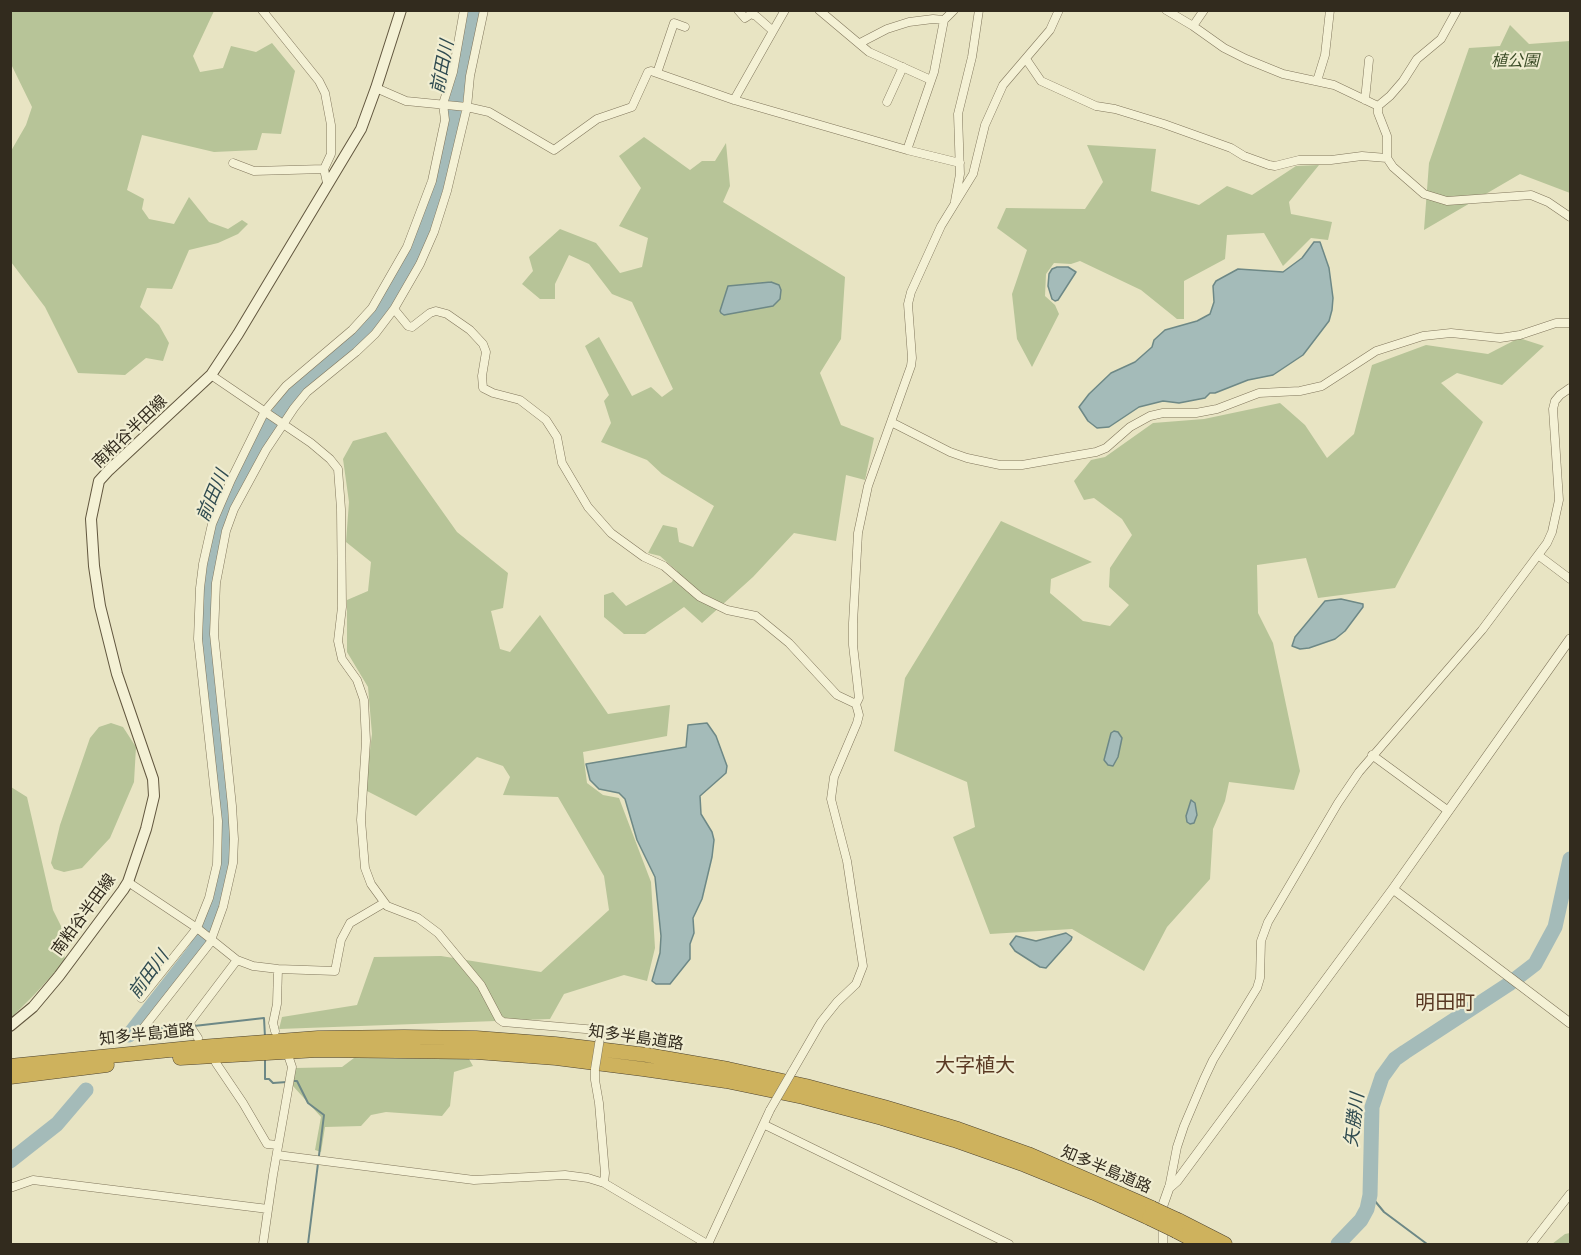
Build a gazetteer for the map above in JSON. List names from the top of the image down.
{
  "streets": {
    "highway": ["知多半島道路"],
    "main road": ["南粕谷半田線"]
  },
  "districts": ["明田町", "大字植大"],
  "water": ["前田川", "矢勝川"],
  "parks": ["植公園"]
}
